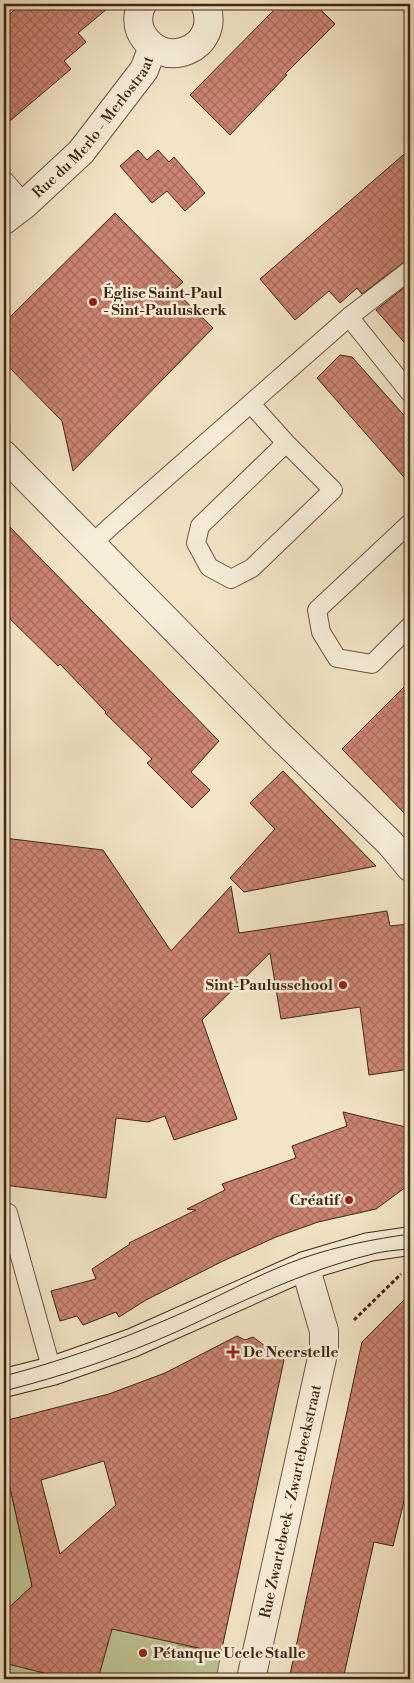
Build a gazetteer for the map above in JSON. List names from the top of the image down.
{
  "streets": {
    "street": ["Rue du Merlo - Merlostraat", "Rue Zwartebeek - Zwartebeekstraat"]
  },
  "places": {
    "other": [
      "Église Saint-Paul - Sint-Pauluskerk",
      "Sint-Paulusschool",
      "Créatif",
      "Pétanque Uccle Stalle"
    ],
    "health": ["De Neerstelle"]
  }
}
